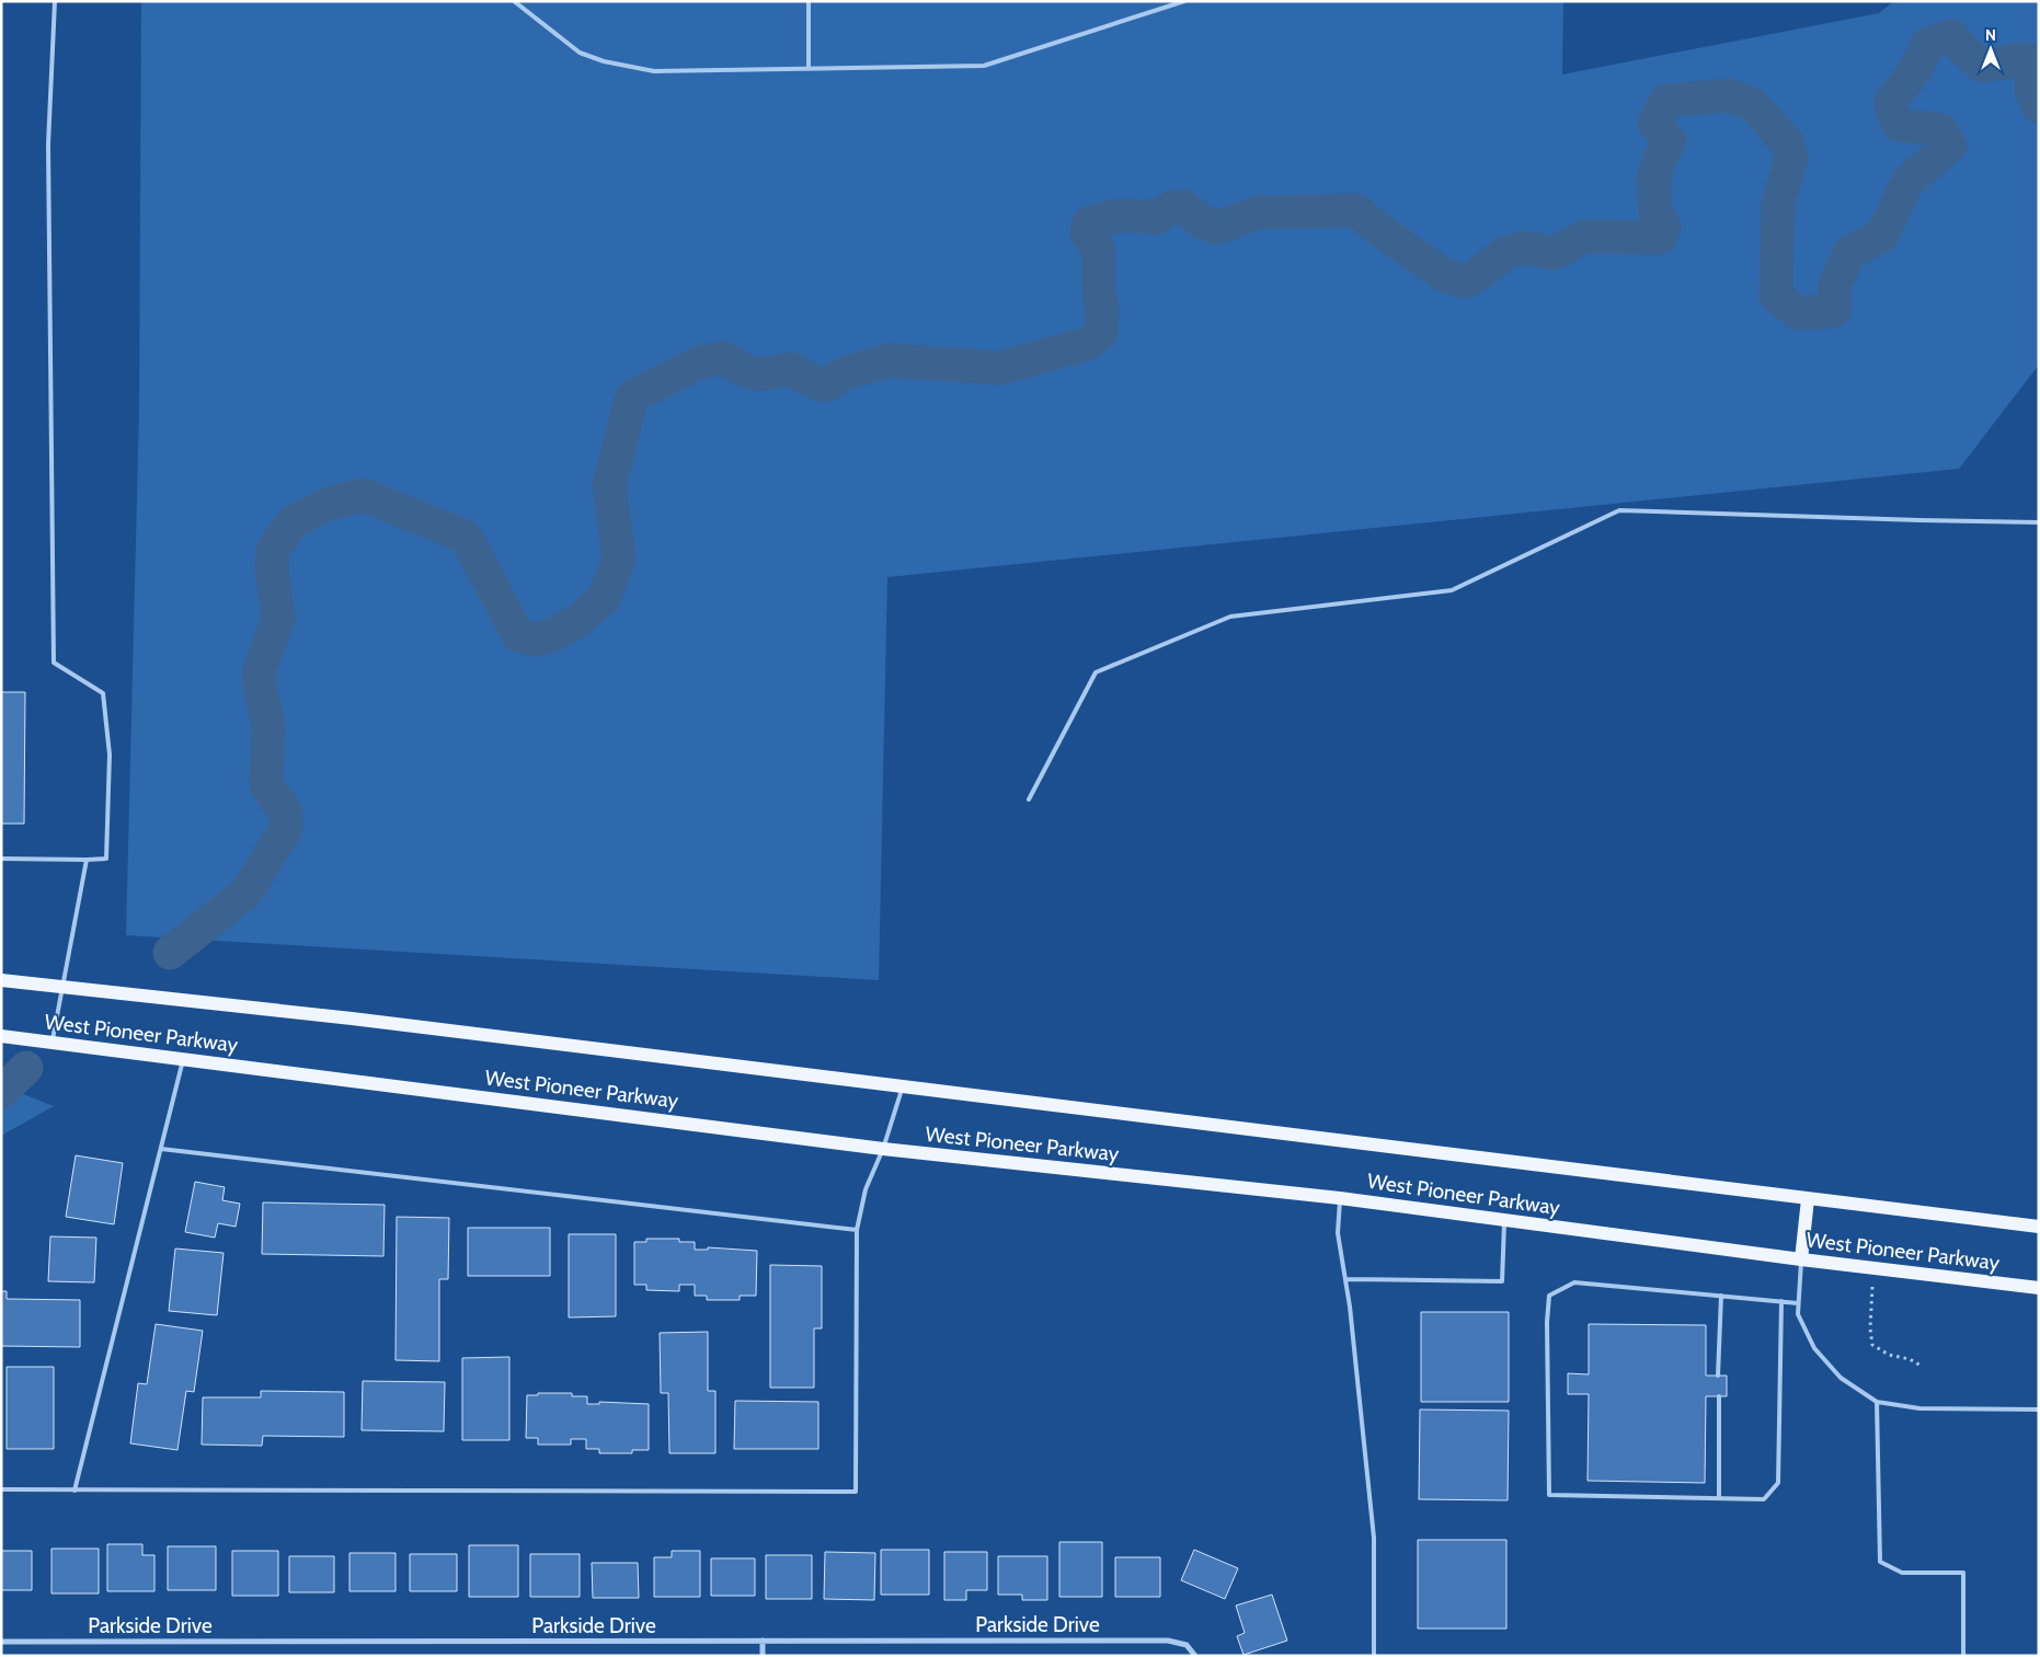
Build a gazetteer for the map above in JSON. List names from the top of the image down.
{
  "streets": {
    "main road": ["West Pioneer Parkway"],
    "street": ["Parkside Drive"]
  },
  "north": "top"
}
